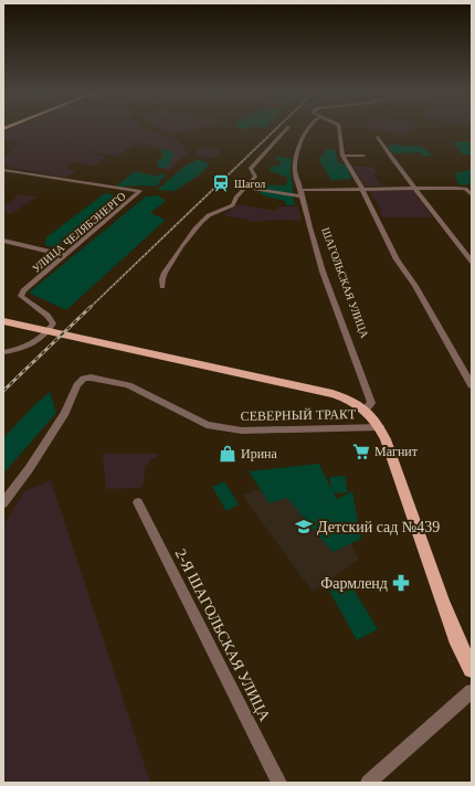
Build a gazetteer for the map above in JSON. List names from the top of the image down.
{
  "streets": {
    "street": [
      "УЛИЦА ЧЕЛЯБЭНЕРГО",
      "ШАГОЛЬСКАЯ УЛИЦА",
      "СЕВЕРНЫЙ ТРАКТ",
      "2-Я ШАГОЛЬСКАЯ УЛИЦА"
    ]
  },
  "places": {
    "station": ["Шагол"],
    "supermarket": ["Магнит"],
    "shop": ["Ирина"],
    "school or university": ["Детский сад №439"],
    "pharmacy": ["Фармленд"]
  }
}
